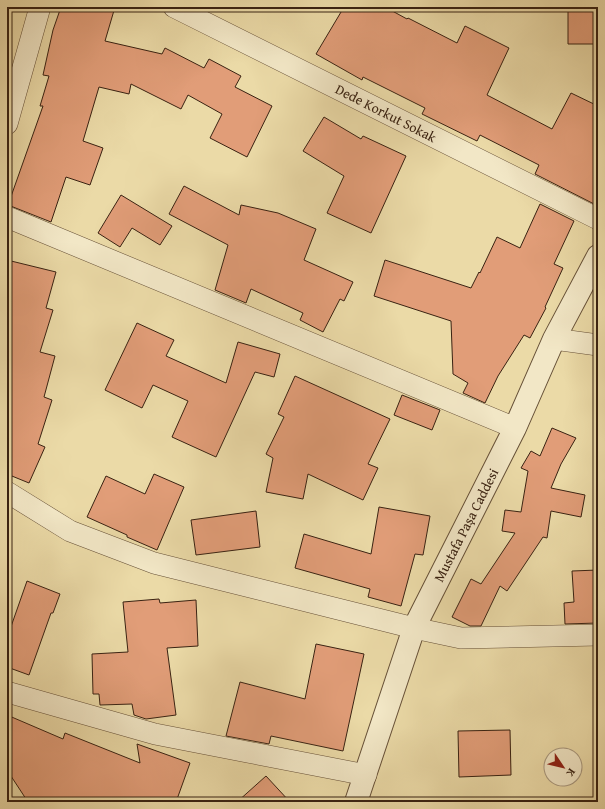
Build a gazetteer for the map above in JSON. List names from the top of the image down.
{
  "streets": {
    "street": ["Dede Korkut Sokak", "Mustafa Paşa Caddesi"]
  },
  "north": "bottom right"
}
